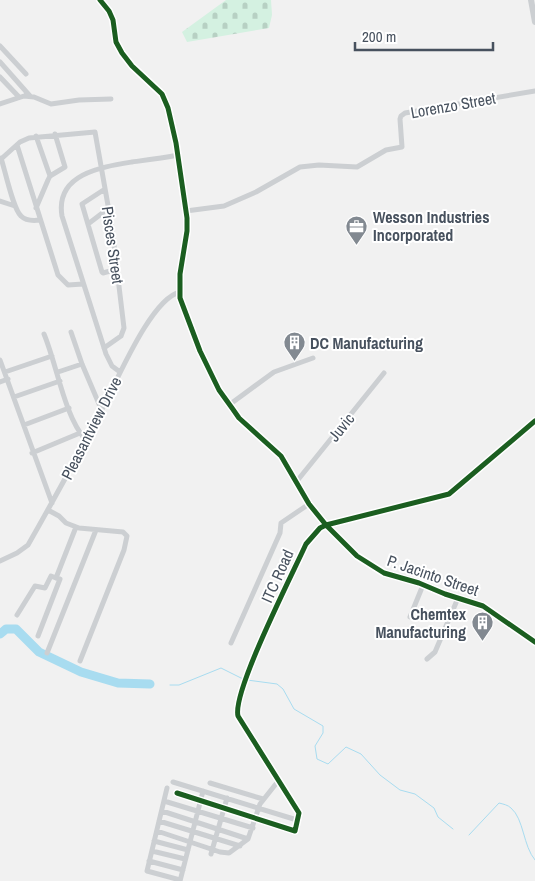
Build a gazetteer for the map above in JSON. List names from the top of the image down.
{
  "streets": {
    "street": [
      "Lorenzo Street",
      "Pisces Street",
      "Juvic",
      "Pleasantview Drive",
      "P. Jacinto Street",
      "ITC Road"
    ]
  },
  "crossings": [
    ["Lorenzo Street", "P. Jacinto Street"],
    ["Juvic", "P. Jacinto Street"],
    ["Pleasantview Drive", "P. Jacinto Street"],
    ["P. Jacinto Street", "ITC Road"]
  ],
  "places": {
    "office": ["Wesson Industries Incorporated"],
    "building": ["DC Manufacturing", "Chemtex Manufacturing"]
  },
  "scale_bar": "200 m"
}
